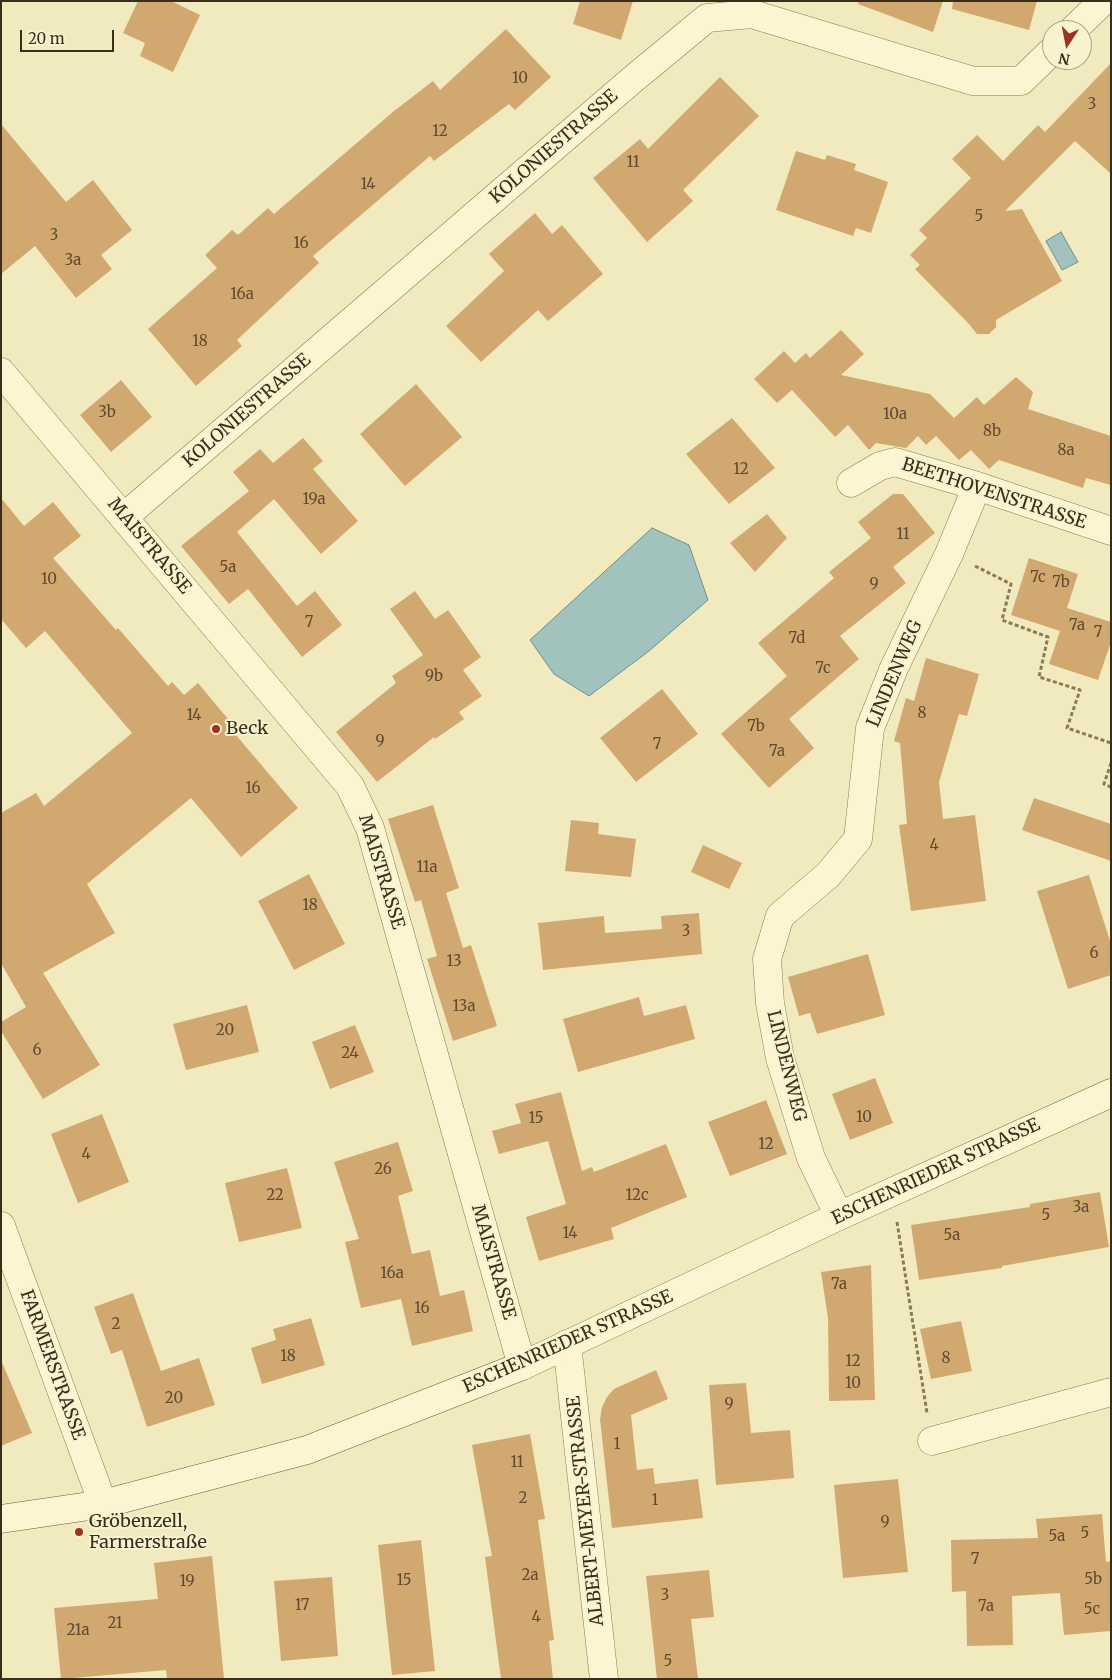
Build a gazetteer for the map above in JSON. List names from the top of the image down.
{
  "streets": {
    "street": [
      "KOLONIESTRASSE",
      "BEETHOVENSTRASSE",
      "MAISTRASSE",
      "LINDENWEG",
      "ESCHENRIEDER STRASSE",
      "FARMERSTRASSE",
      "ALBERT-MEYER-STRASSE"
    ]
  },
  "crossings": [
    ["KOLONIESTRASSE", "MAISTRASSE"],
    ["BEETHOVENSTRASSE", "LINDENWEG"],
    ["MAISTRASSE", "ESCHENRIEDER STRASSE"],
    ["LINDENWEG", "ESCHENRIEDER STRASSE"],
    ["ESCHENRIEDER STRASSE", "FARMERSTRASSE"],
    ["ESCHENRIEDER STRASSE", "ALBERT-MEYER-STRASSE"]
  ],
  "places": ["Beck", "Gröbenzell, Farmerstraße"],
  "house_numbers": [
    "10",
    "3",
    "12",
    "11",
    "14",
    "5",
    "3",
    "16",
    "3a",
    "16a",
    "18",
    "3b",
    "10a",
    "8b",
    "8a",
    "12",
    "19a",
    "11",
    "5a",
    "7c",
    "10",
    "7b",
    "9",
    "7",
    "7a",
    "7",
    "7d",
    "7c",
    "9b",
    "8",
    "14",
    "7b",
    "9",
    "7",
    "7a",
    "16",
    "4",
    "11a",
    "18",
    "3",
    "6",
    "13",
    "13a",
    "20",
    "6",
    "24",
    "10",
    "15",
    "12",
    "4",
    "26",
    "22",
    "12c",
    "3a",
    "5",
    "14",
    "5a",
    "16a",
    "7a",
    "16",
    "2",
    "18",
    "8",
    "12",
    "10",
    "20",
    "9",
    "1",
    "11",
    "2",
    "1",
    "9",
    "5",
    "5a",
    "7",
    "2a",
    "5b",
    "15",
    "19",
    "3",
    "17",
    "7a",
    "5c",
    "4",
    "21",
    "21a",
    "5"
  ],
  "scale_bar": "20 m",
  "north": "bottom"
}
